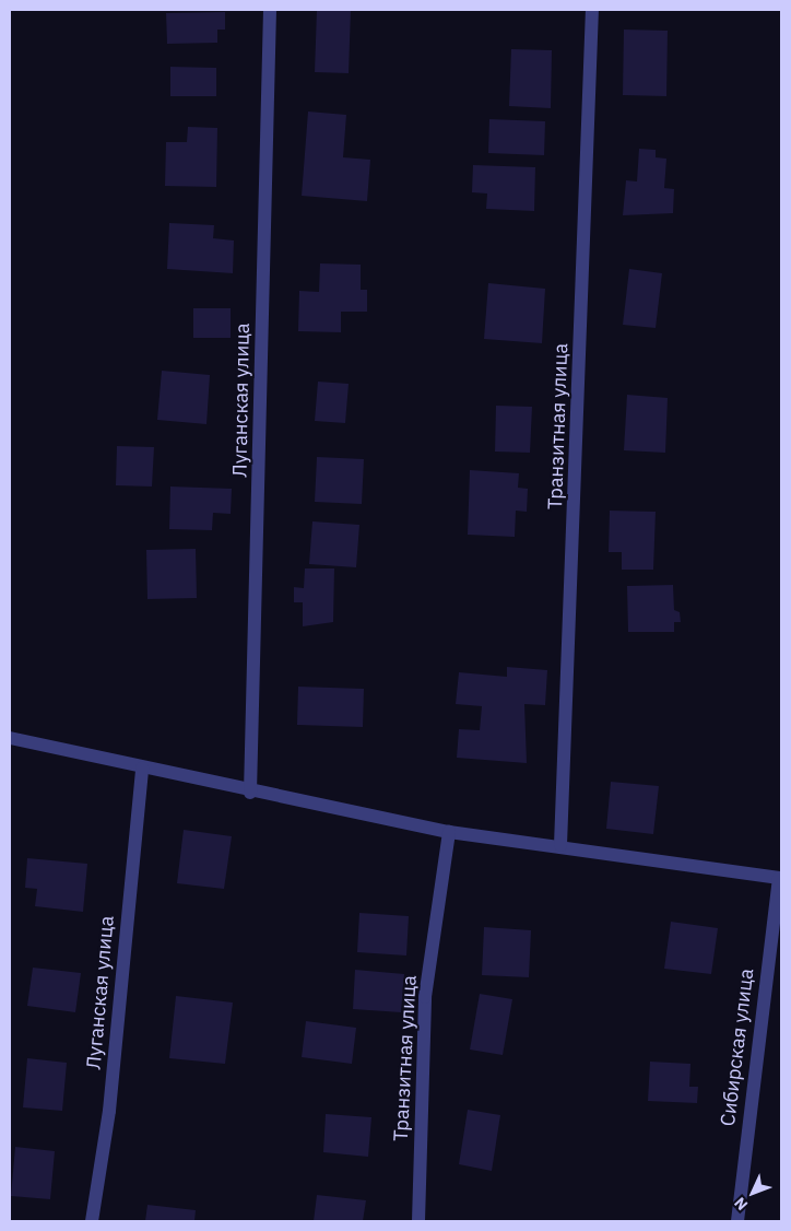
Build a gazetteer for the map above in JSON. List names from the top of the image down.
{
  "streets": {
    "street": ["Луганская улица", "Транзитная улица", "Сибирская улица"]
  },
  "north": "bottom left"
}
